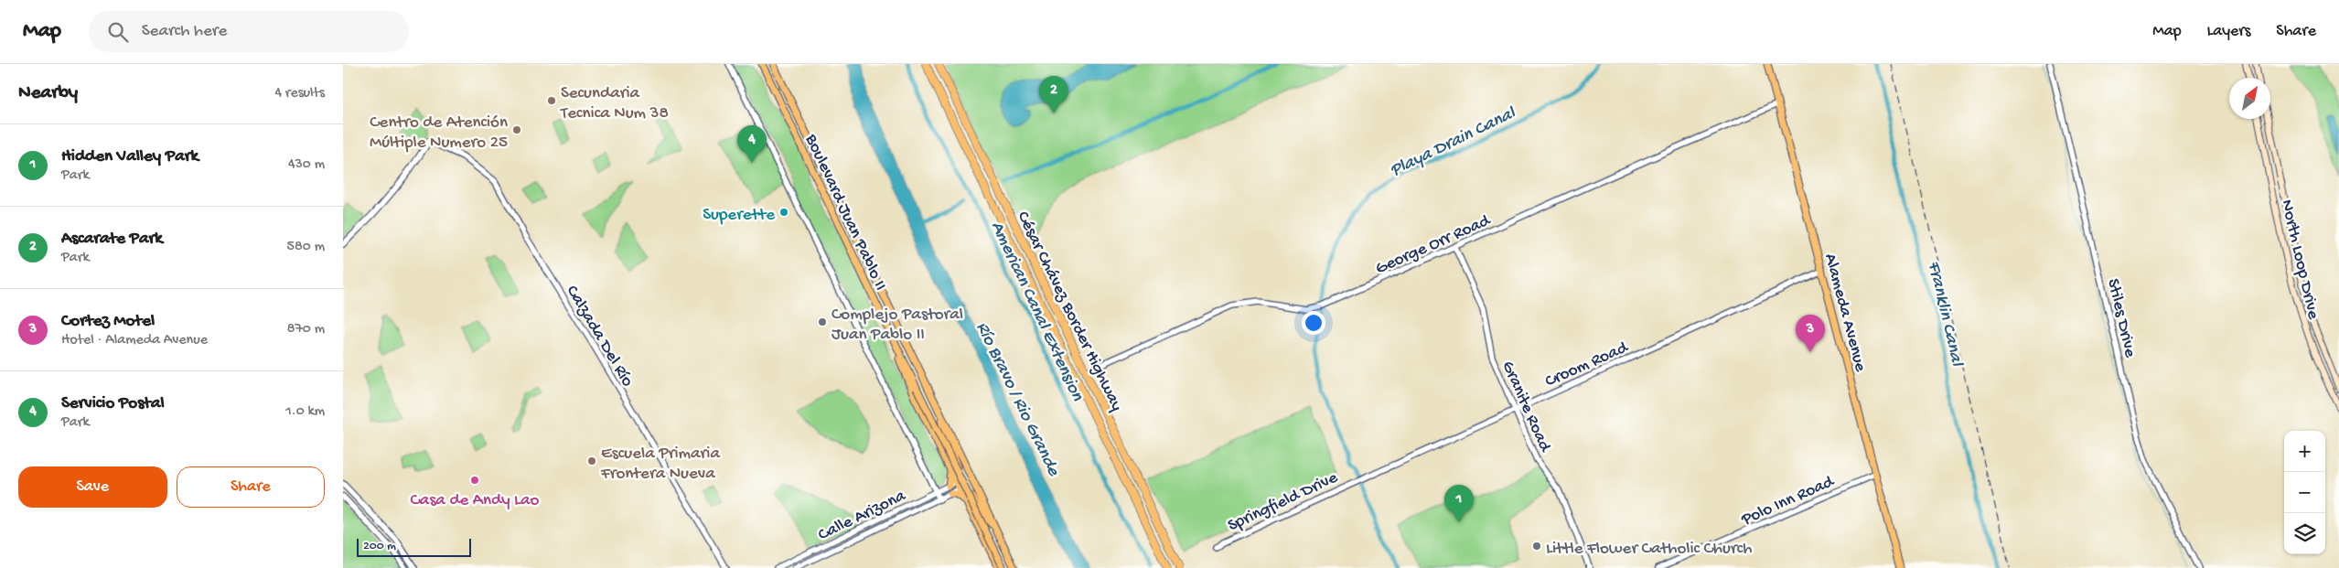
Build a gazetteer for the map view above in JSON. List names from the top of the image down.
{
  "streets": {
    "highway": ["César Chávez Border Highway"],
    "main road": ["Boulevard Juan Pablo II", "North Loop Drive", "Alameda Avenue"],
    "street": [
      "George Orr Road",
      "Stiles Drive",
      "Calzada Del Río",
      "Croom Road",
      "Granite Road",
      "Polo Inn Road",
      "Springfield Drive",
      "Calle Arizona"
    ]
  },
  "crossings": [
    ["George Orr Road", "Alameda Avenue"],
    ["George Orr Road", "Granite Road"],
    ["Alameda Avenue", "Croom Road"],
    ["Alameda Avenue", "Polo Inn Road"],
    ["Croom Road", "Granite Road"],
    ["Croom Road", "Springfield Drive"]
  ],
  "water": [
    "Playa Drain Canal",
    "American Canal Extension",
    "Franklin Canal",
    "Río Bravo / Rio Grande"
  ],
  "places": [
    "Secundaria Tecnica Num 38",
    "Centro de Atención Múltiple Numero 25",
    "Superette",
    "Complejo Pastoral Juan Pablo II",
    "Escuela Primaria Frontera Nueva",
    "Casa de Andy Lao",
    "Little Flower Catholic Church"
  ],
  "scale_bar": "200 m",
  "north": "top right",
  "page": {
    "header": "Map",
    "search": "Search here",
    "nav": ["Map", "Layers", "Share"],
    "heading": ["Nearby", "4 results"],
    "pins": [
      "2",
      "4",
      "3",
      "1"
    ],
    "list": [
      {
        "mark": "1",
        "name": "Hidden Valley Park",
        "note": "Park",
        "value": "430 m"
      },
      {
        "mark": "2",
        "name": "Ascarate Park",
        "note": "Park",
        "value": "580 m"
      },
      {
        "mark": "3",
        "name": "Cortez Motel",
        "note": "Hotel · Alameda Avenue",
        "value": "870 m"
      },
      {
        "mark": "4",
        "name": "Servicio Postal",
        "note": "Park",
        "value": "1.0 km"
      }
    ],
    "map_buttons": ["+", "−"],
    "buttons": ["Save", "Share"],
    "scale": "200 m"
  }
}
